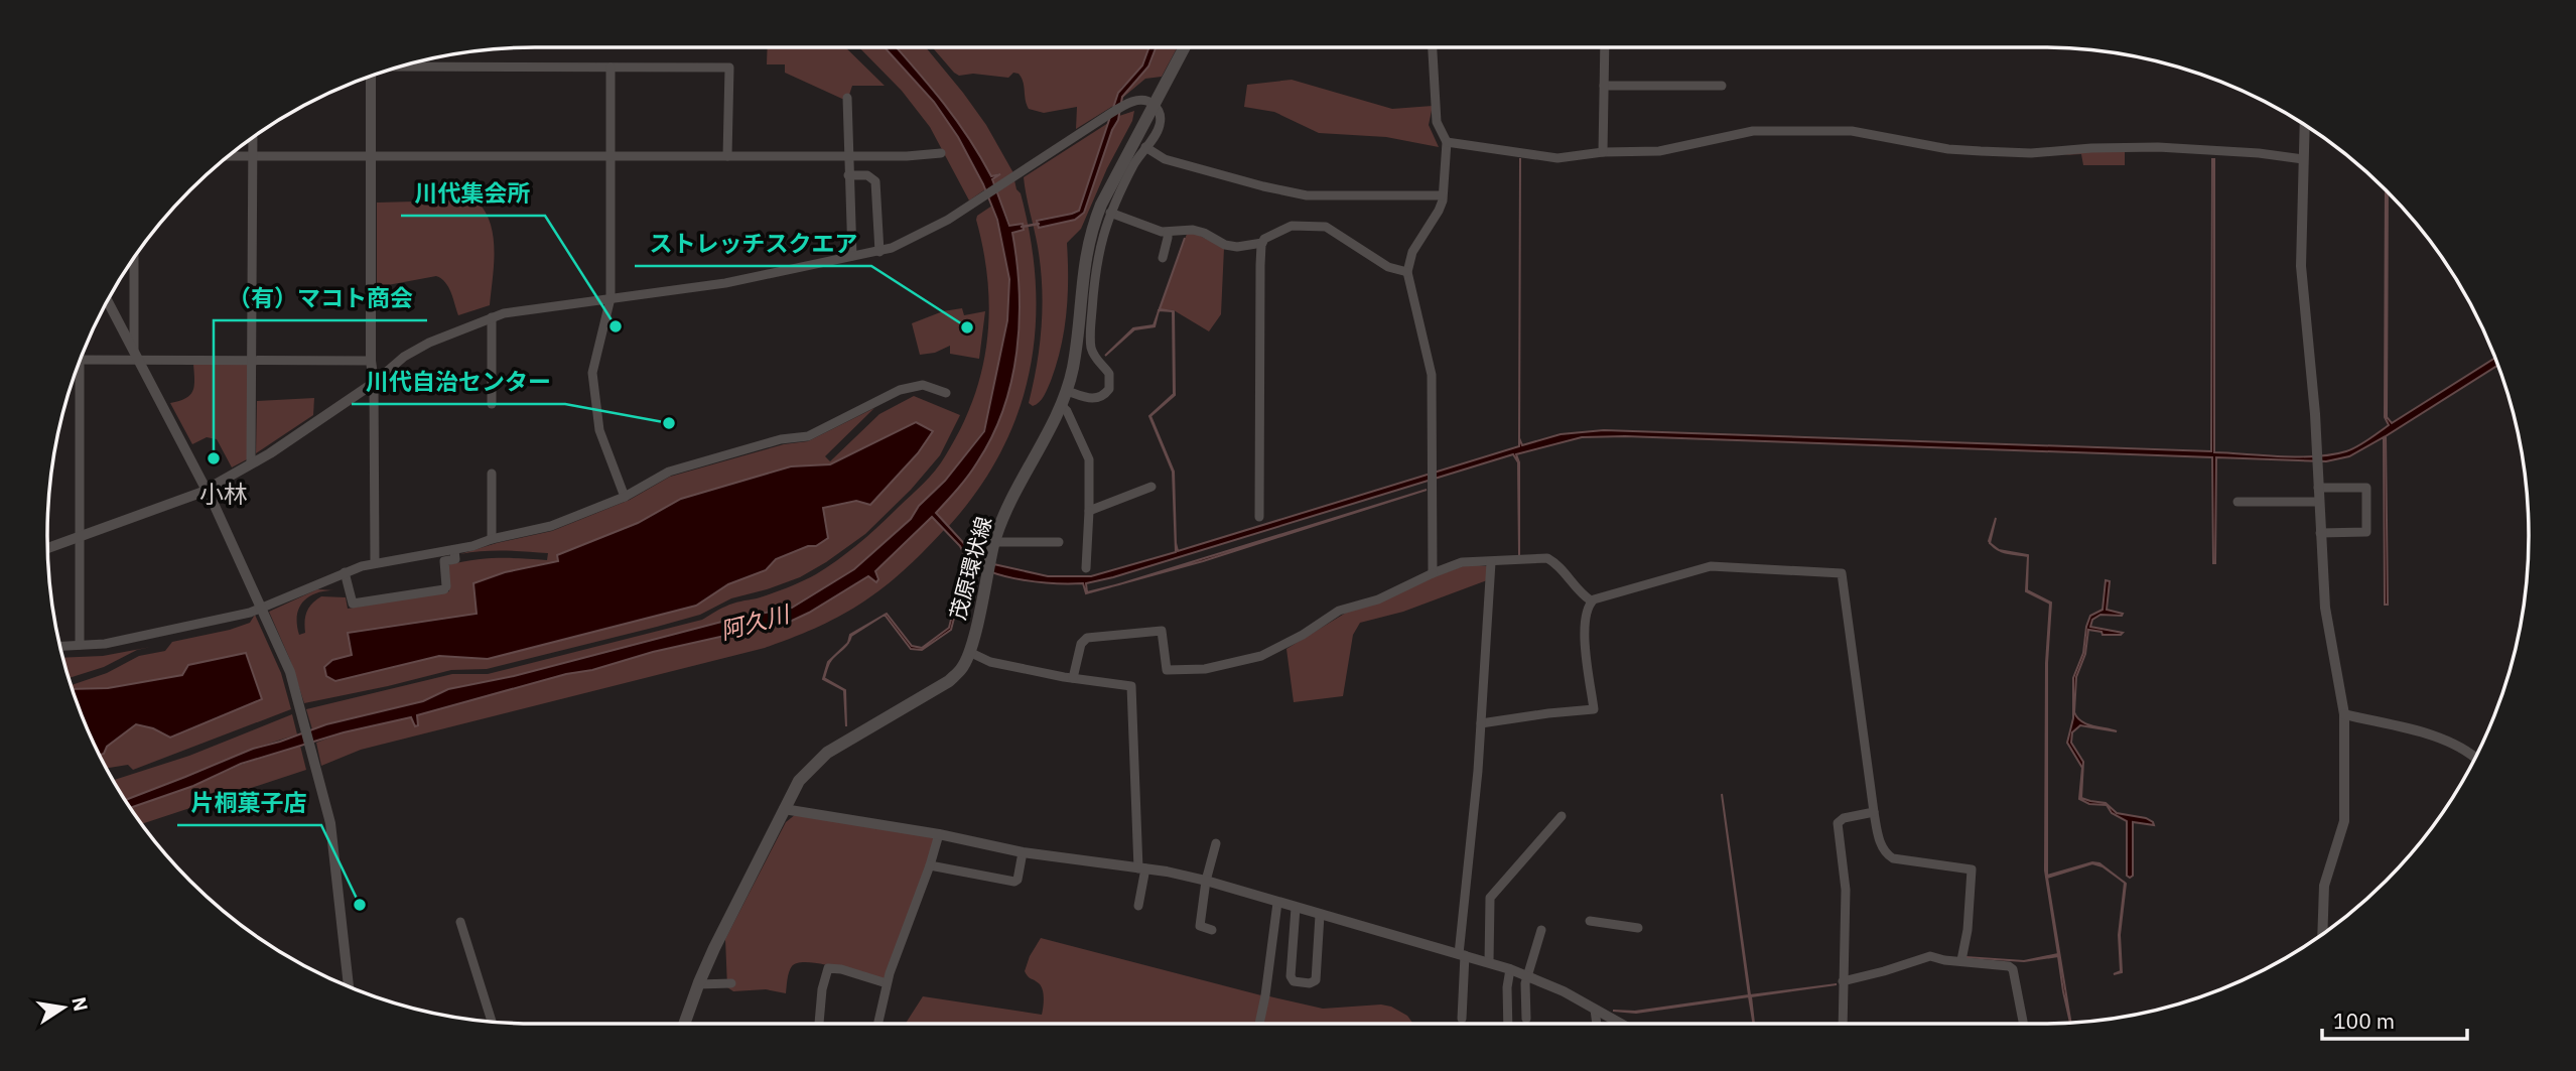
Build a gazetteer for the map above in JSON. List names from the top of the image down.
{
  "streets": {
    "main road": ["茂原環状線"]
  },
  "districts": ["小林"],
  "water": ["阿久川"],
  "places": [
    "川代集会所",
    "ストレッチスクエア",
    "川代自治センター",
    "（有）マコト商会",
    "片桐菓子店"
  ],
  "scale_bar": "100 m",
  "north": "right"
}
